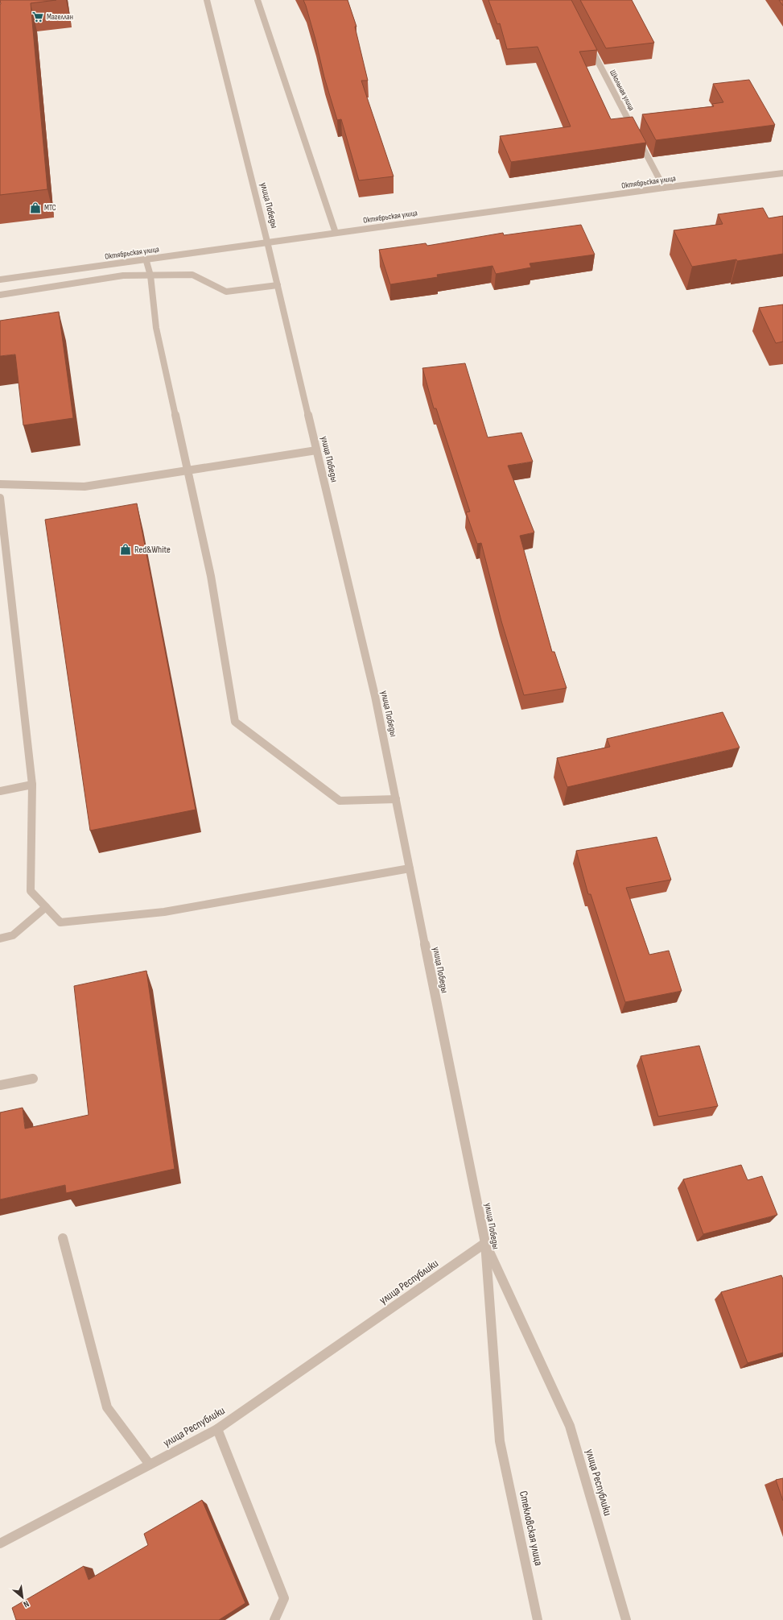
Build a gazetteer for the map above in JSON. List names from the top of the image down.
{
  "streets": {
    "street": [
      "Школьная улица",
      "Октябрьская улица",
      "улица Победы",
      "улица Республики",
      "Стекловская улица"
    ]
  },
  "crossings": [
    ["Октябрьская улица", "улица Победы"],
    ["улица Победы", "улица Республики"],
    ["улица Победы", "Стекловская улица"]
  ],
  "places": {
    "supermarket": ["Магеллан"],
    "shop": ["МТС", "Red&White"]
  },
  "north": "bottom right"
}
